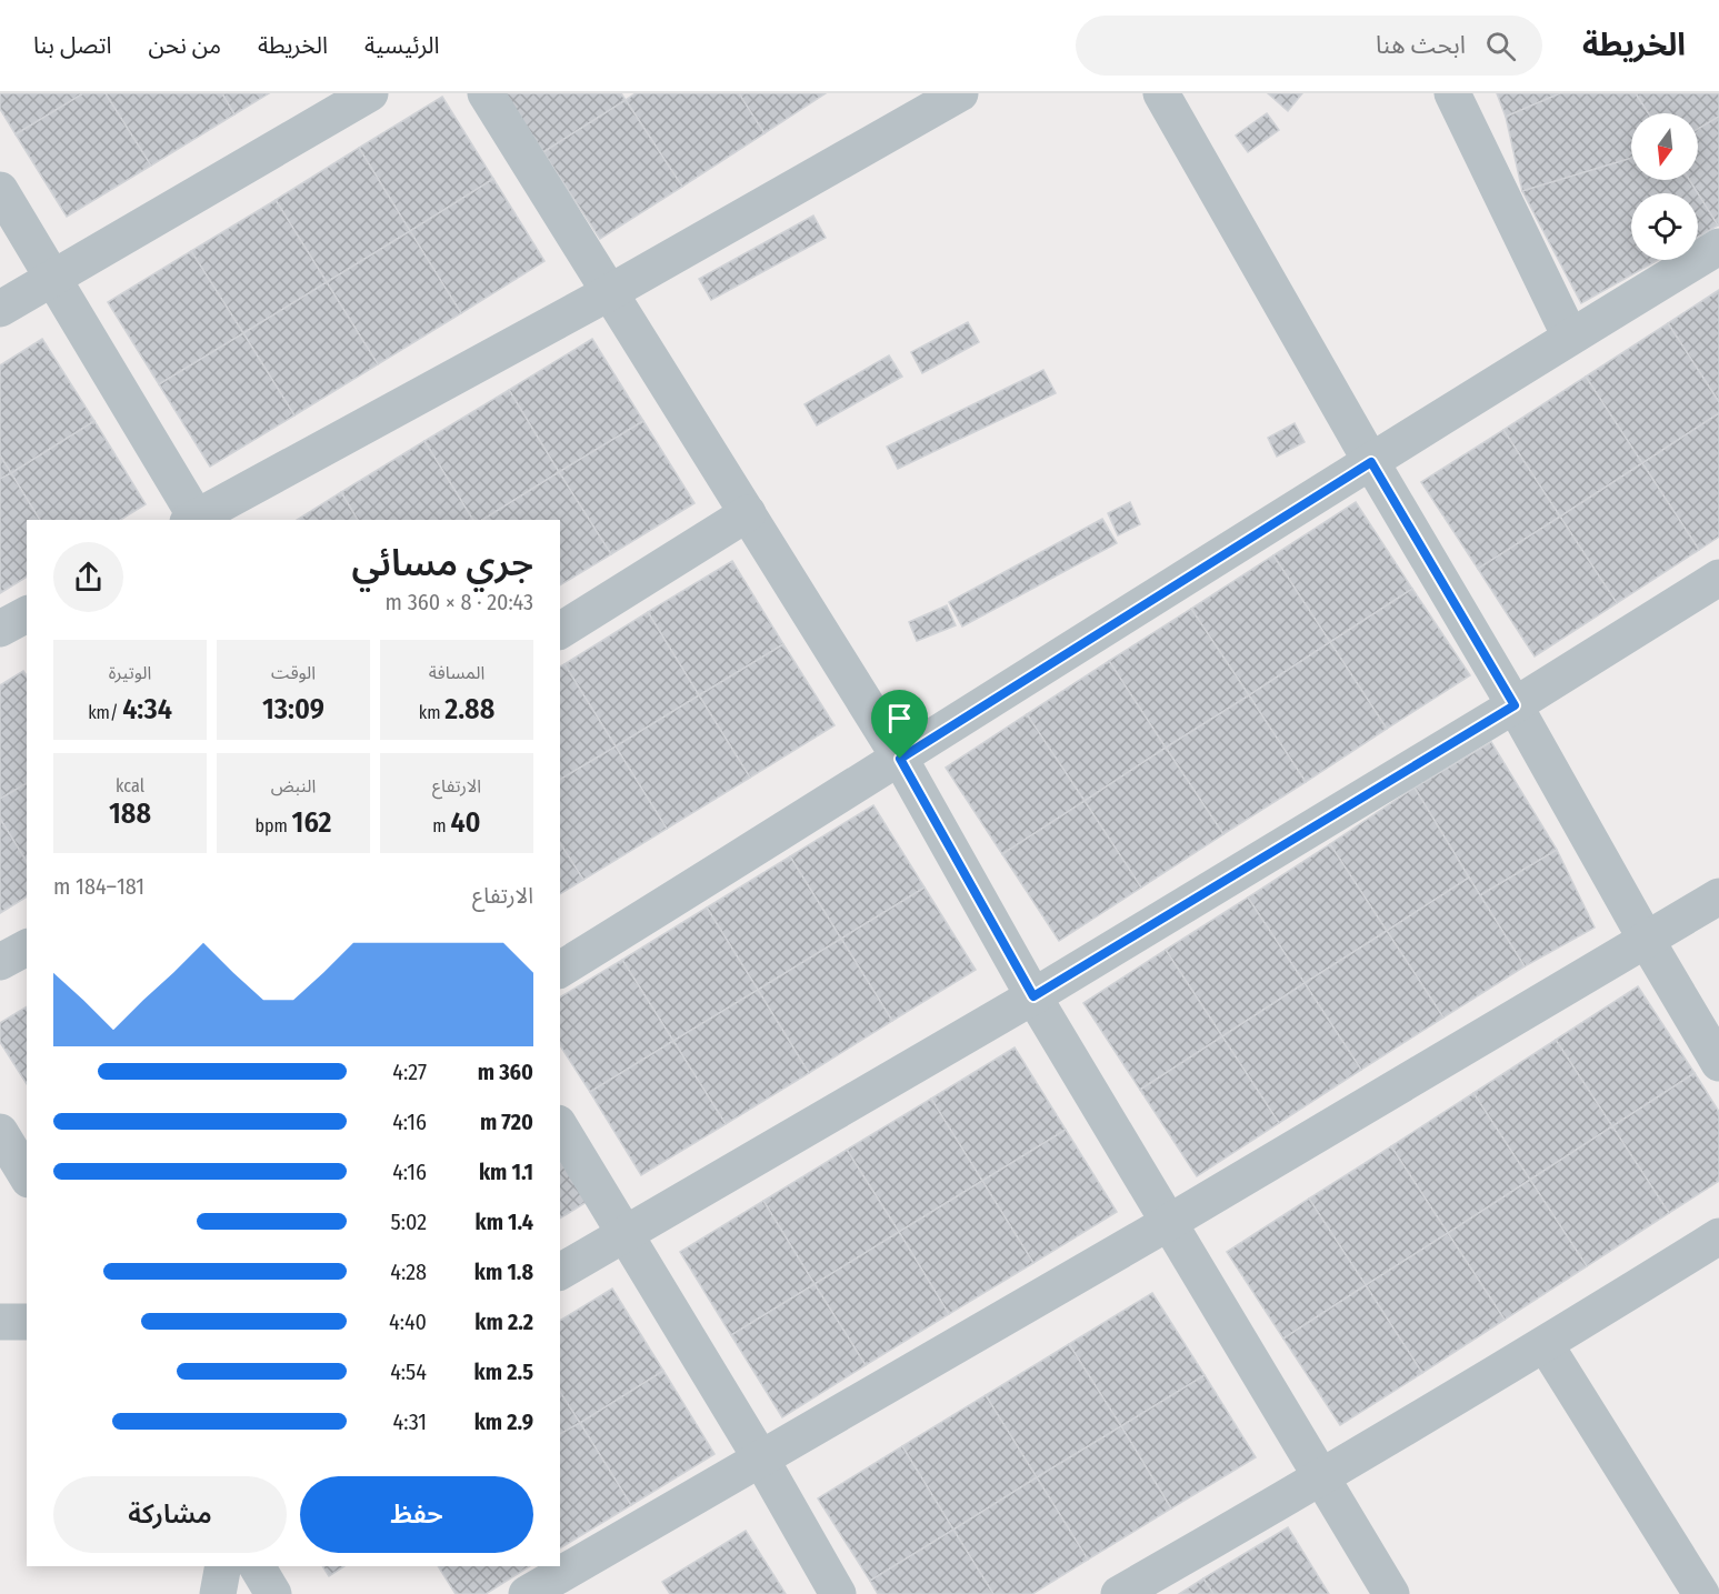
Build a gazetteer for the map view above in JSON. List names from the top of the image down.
{
  "north": "bottom",
  "page": {
    "header": "الخريطة",
    "search": "ابحث هنا",
    "nav": [
      "الرئيسية",
      "الخريطة",
      "من نحن",
      "اتصل بنا"
    ],
    "heading": ["جري مسائي", "20:43 · 8 × 360 m"],
    "stats": [
      ["المسافة", "2.88 km"],
      ["الوقت", "13:09"],
      ["الوتيرة", "4:34 /km"],
      ["الارتفاع", "40 m"],
      ["النبض", "162 bpm"],
      ["kcal", "188"]
    ],
    "chart": ["الارتفاع", "181–184 m"],
    "list": [
      {
        "name": "360 m",
        "note": "4:27"
      },
      {
        "name": "720 m",
        "note": "4:16"
      },
      {
        "name": "1.1 km",
        "note": "4:16"
      },
      {
        "name": "1.4 km",
        "note": "5:02"
      },
      {
        "name": "1.8 km",
        "note": "4:28"
      },
      {
        "name": "2.2 km",
        "note": "4:40"
      },
      {
        "name": "2.5 km",
        "note": "4:54"
      },
      {
        "name": "2.9 km",
        "note": "4:31"
      }
    ],
    "buttons": ["حفظ", "مشاركة"]
  }
}
